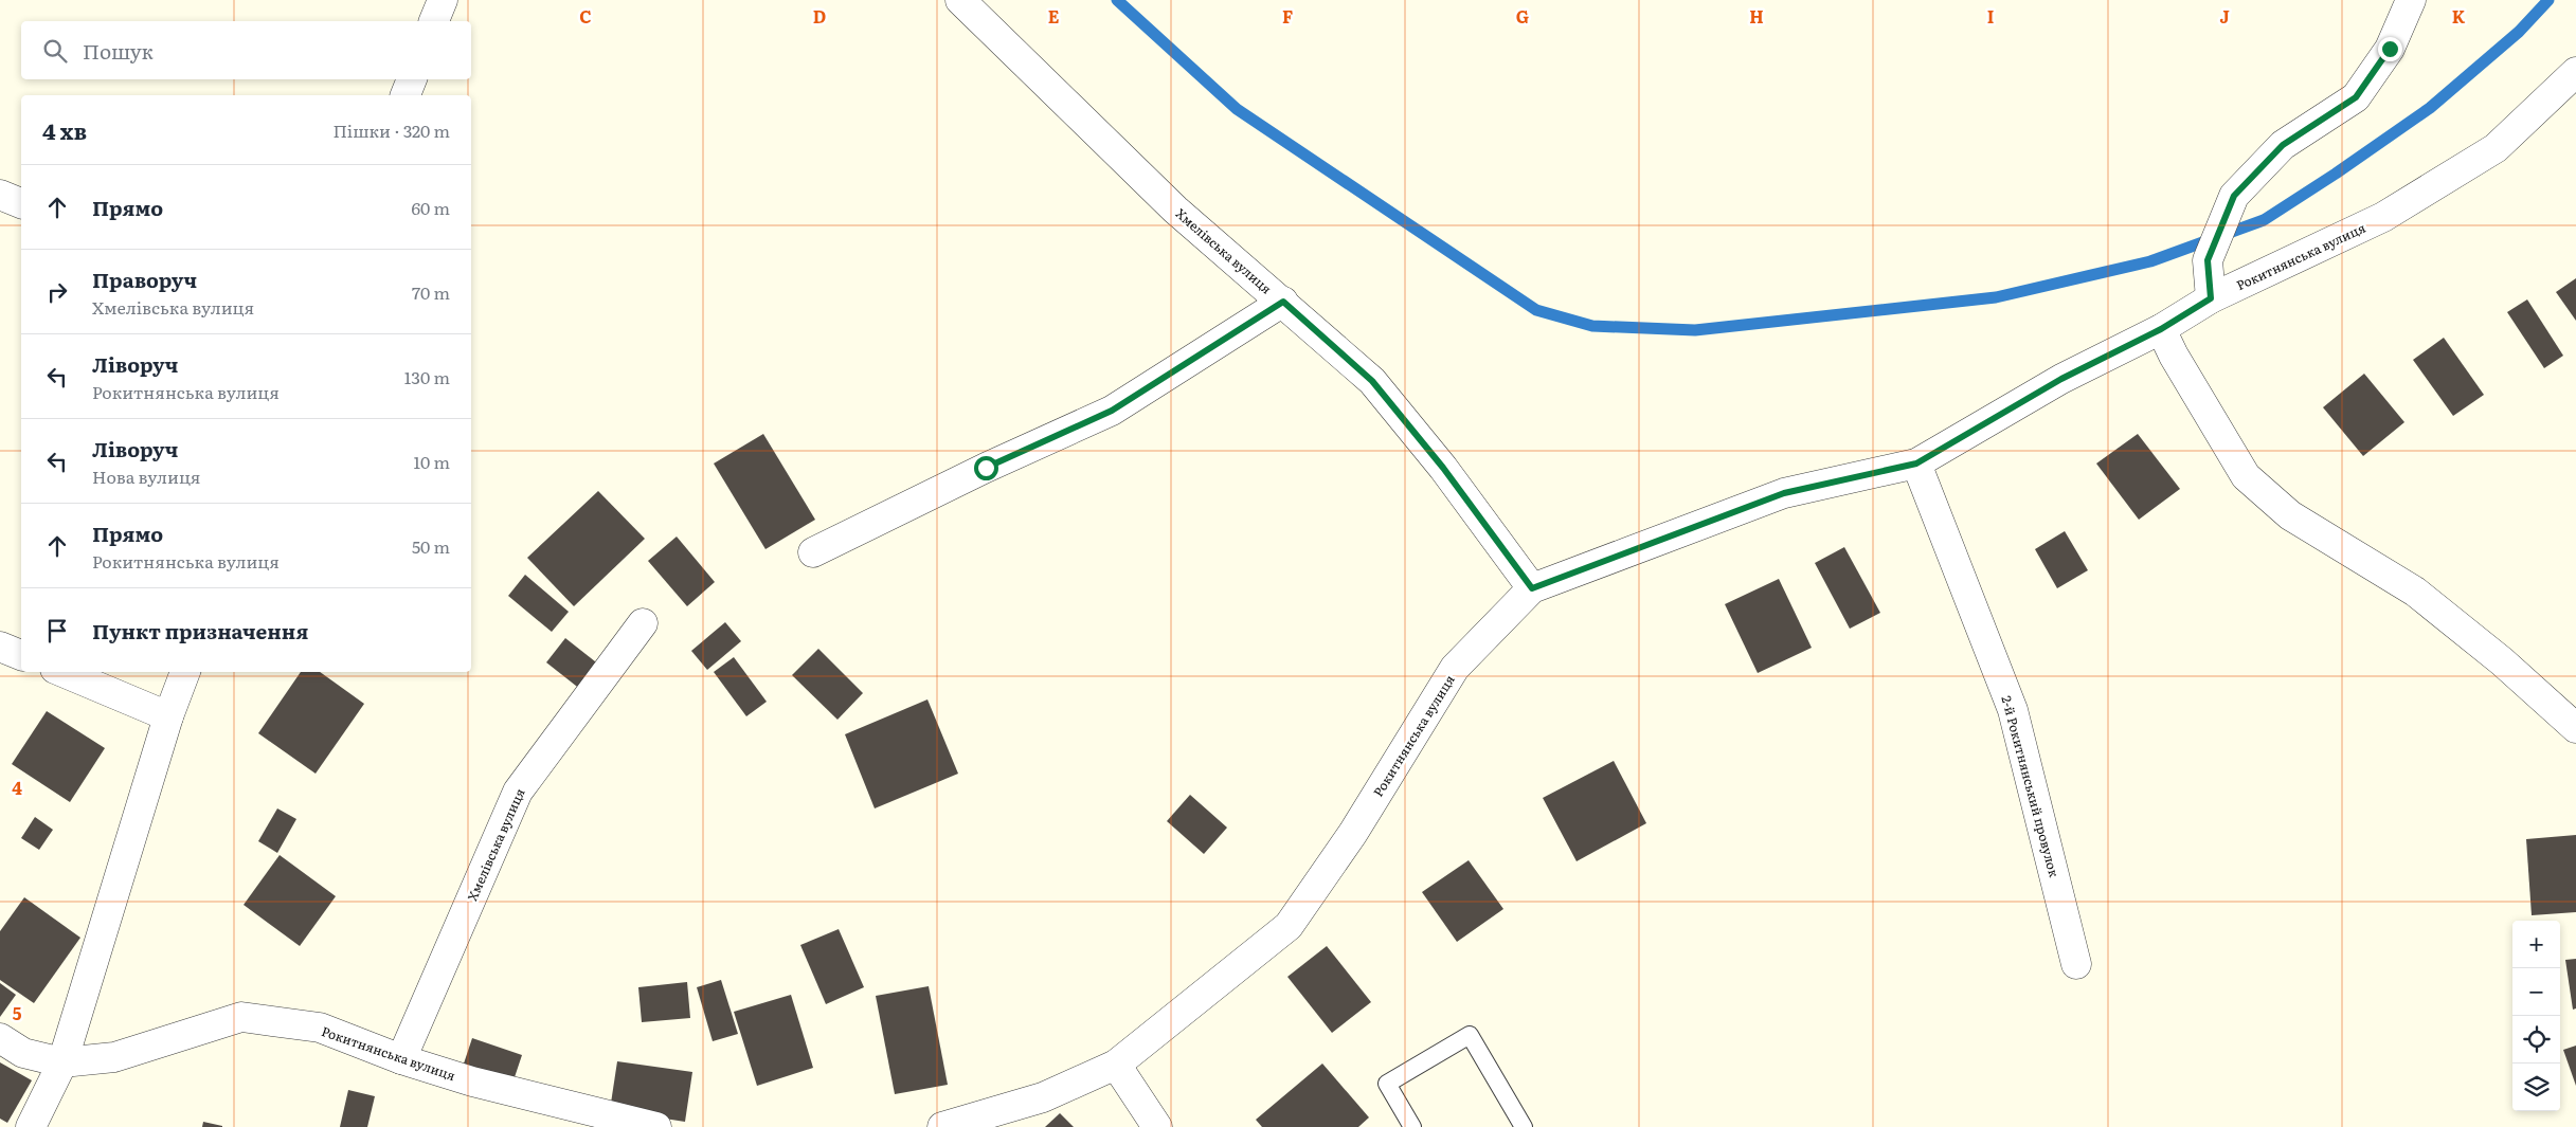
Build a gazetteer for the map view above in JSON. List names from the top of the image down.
{
  "streets": {
    "street": ["Хмелівська вулиця", "Рокитнянська вулиця", "2-й Рокитнянський провулок"]
  },
  "crossings": [
    ["Хмелівська вулиця", "Рокитнянська вулиця"],
    ["Рокитнянська вулиця", "2-й Рокитнянський провулок"]
  ],
  "page": {
    "search": "Пошук",
    "heading": ["4 хв", "Пішки · 320 m"],
    "list": [
      ["Прямо", "60 m"],
      ["Праворуч", "Хмелівська вулиця", "70 m"],
      ["Ліворуч", "Рокитнянська вулиця", "130 m"],
      ["Ліворуч", "Нова вулиця", "10 m"],
      ["Прямо", "Рокитнянська вулиця", "50 m"],
      "Пункт призначення"
    ],
    "map_buttons": ["+", "−"]
  },
  "grid": {
    "columns": [
      "C",
      "D",
      "E",
      "F",
      "G",
      "H",
      "I",
      "J",
      "K"
    ],
    "rows": ["4", "5"]
  }
}
